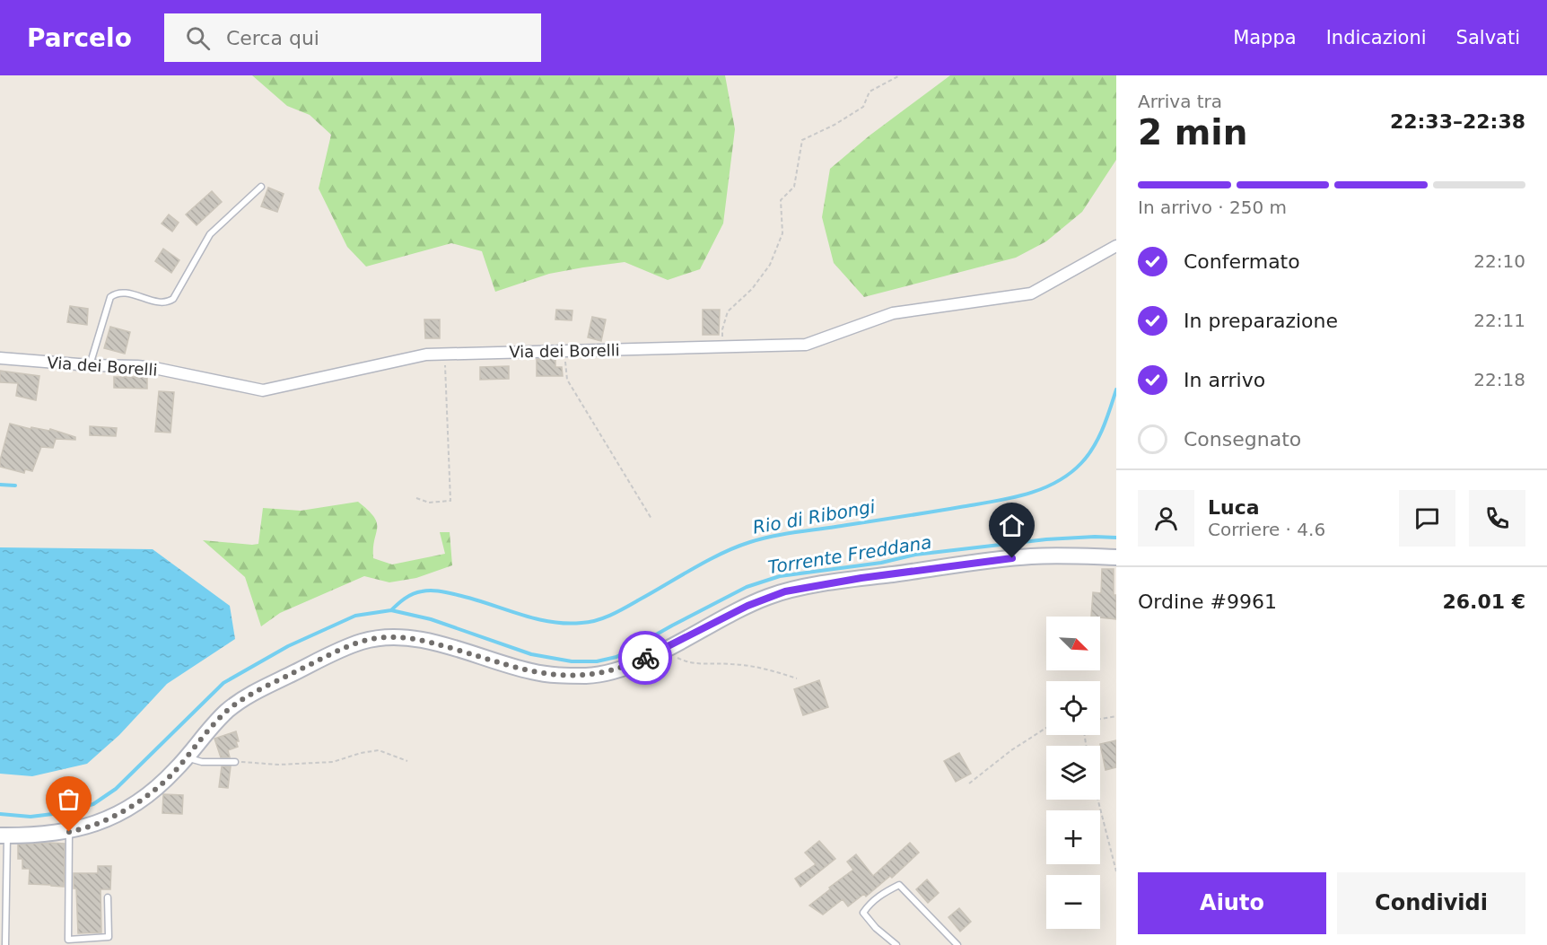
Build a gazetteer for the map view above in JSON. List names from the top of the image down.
{
  "streets": {
    "street": ["Via dei Borelli"]
  },
  "water": ["Rio di Ribongi", "Torrente Freddana"],
  "north": "bottom right",
  "page": {
    "header": "Parcelo",
    "search": "Cerca qui",
    "nav": ["Mappa", "Indicazioni", "Salvati"],
    "heading": ["2 min", "Arriva tra", "22:33–22:38"],
    "panel": [
      "Luca",
      "Corriere · 4.6",
      "Ordine #9961",
      "26.01 €"
    ],
    "bar": "In arrivo · 250 m",
    "list": [
      ["Confermato", "22:10"],
      ["In preparazione", "22:11"],
      ["In arrivo", "22:18"],
      "Consegnato"
    ],
    "map_buttons": ["+", "−"],
    "buttons": ["Aiuto", "Condividi"]
  }
}
